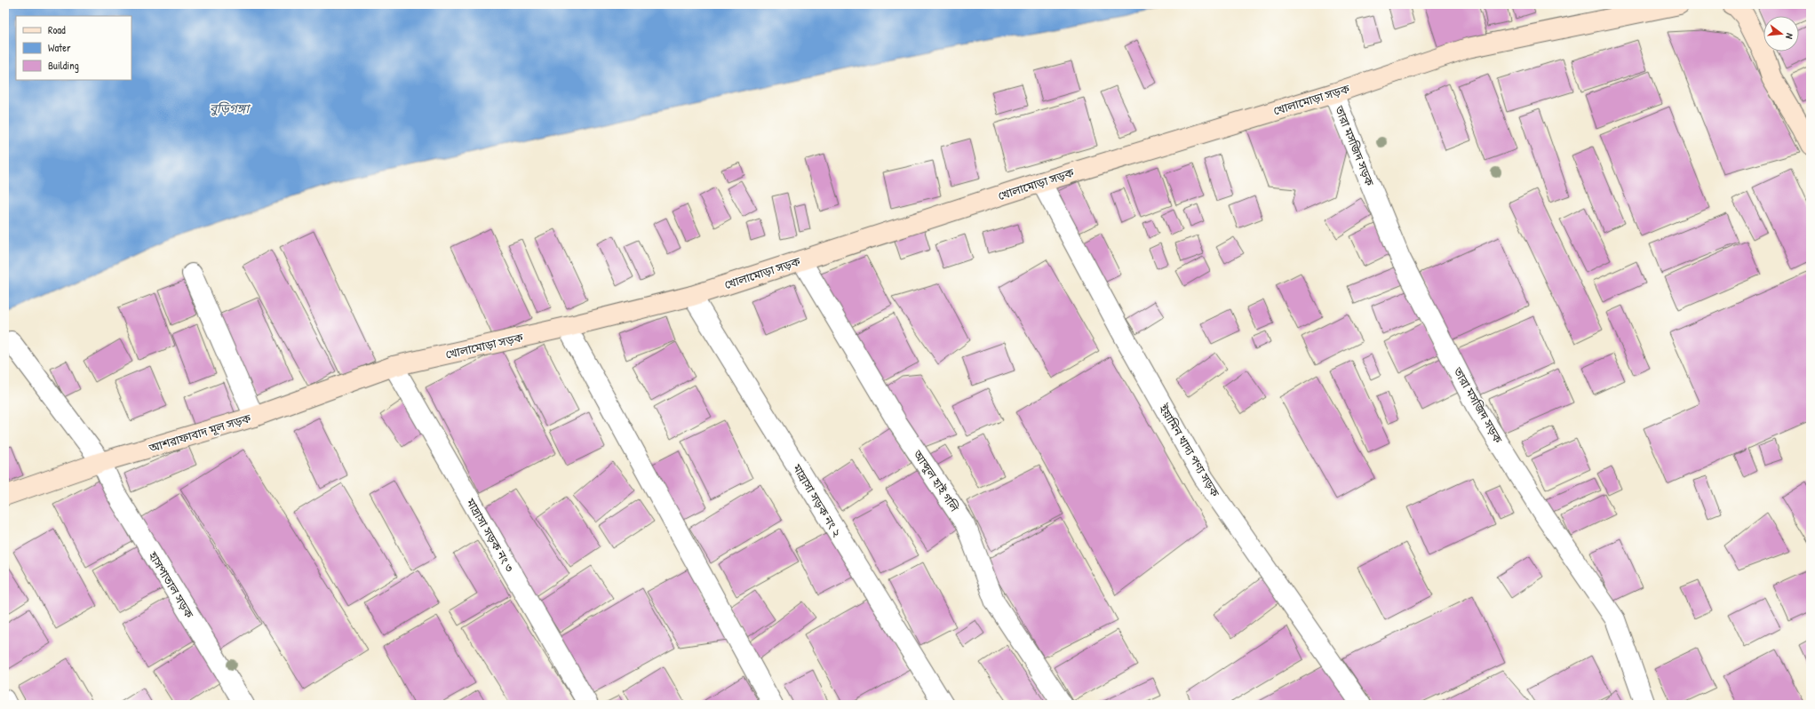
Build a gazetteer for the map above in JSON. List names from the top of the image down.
{
  "streets": {
    "street": [
      "খোলামোড়া সড়ক",
      "তারা মসজিদ সড়ক",
      "আশরাফাবাদ মূল সড়ক",
      "ইয়ামিন খাদ্য পণ্য সড়ক",
      "আব্দুল হাই গলি",
      "মাদ্রাসা সড়ক নং ২",
      "মাদ্রাসা সড়ক নং ৩",
      "হাসপাতাল সড়ক"
    ]
  },
  "crossings": [
    ["খোলামোড়া সড়ক", "তারা মসজিদ সড়ক"],
    ["খোলামোড়া সড়ক", "আশরাফাবাদ মূল সড়ক"],
    ["খোলামোড়া সড়ক", "ইয়ামিন খাদ্য পণ্য সড়ক"],
    ["খোলামোড়া সড়ক", "আব্দুল হাই গলি"],
    ["খোলামোড়া সড়ক", "মাদ্রাসা সড়ক নং ২"],
    ["খোলামোড়া সড়ক", "মাদ্রাসা সড়ক নং ৩"],
    ["আশরাফাবাদ মূল সড়ক", "মাদ্রাসা সড়ক নং ৩"],
    ["আশরাফাবাদ মূল সড়ক", "হাসপাতাল সড়ক"]
  ],
  "water": ["বুড়িগঙ্গা"],
  "legend": ["Road", "Water", "Building"],
  "north": "right"
}
